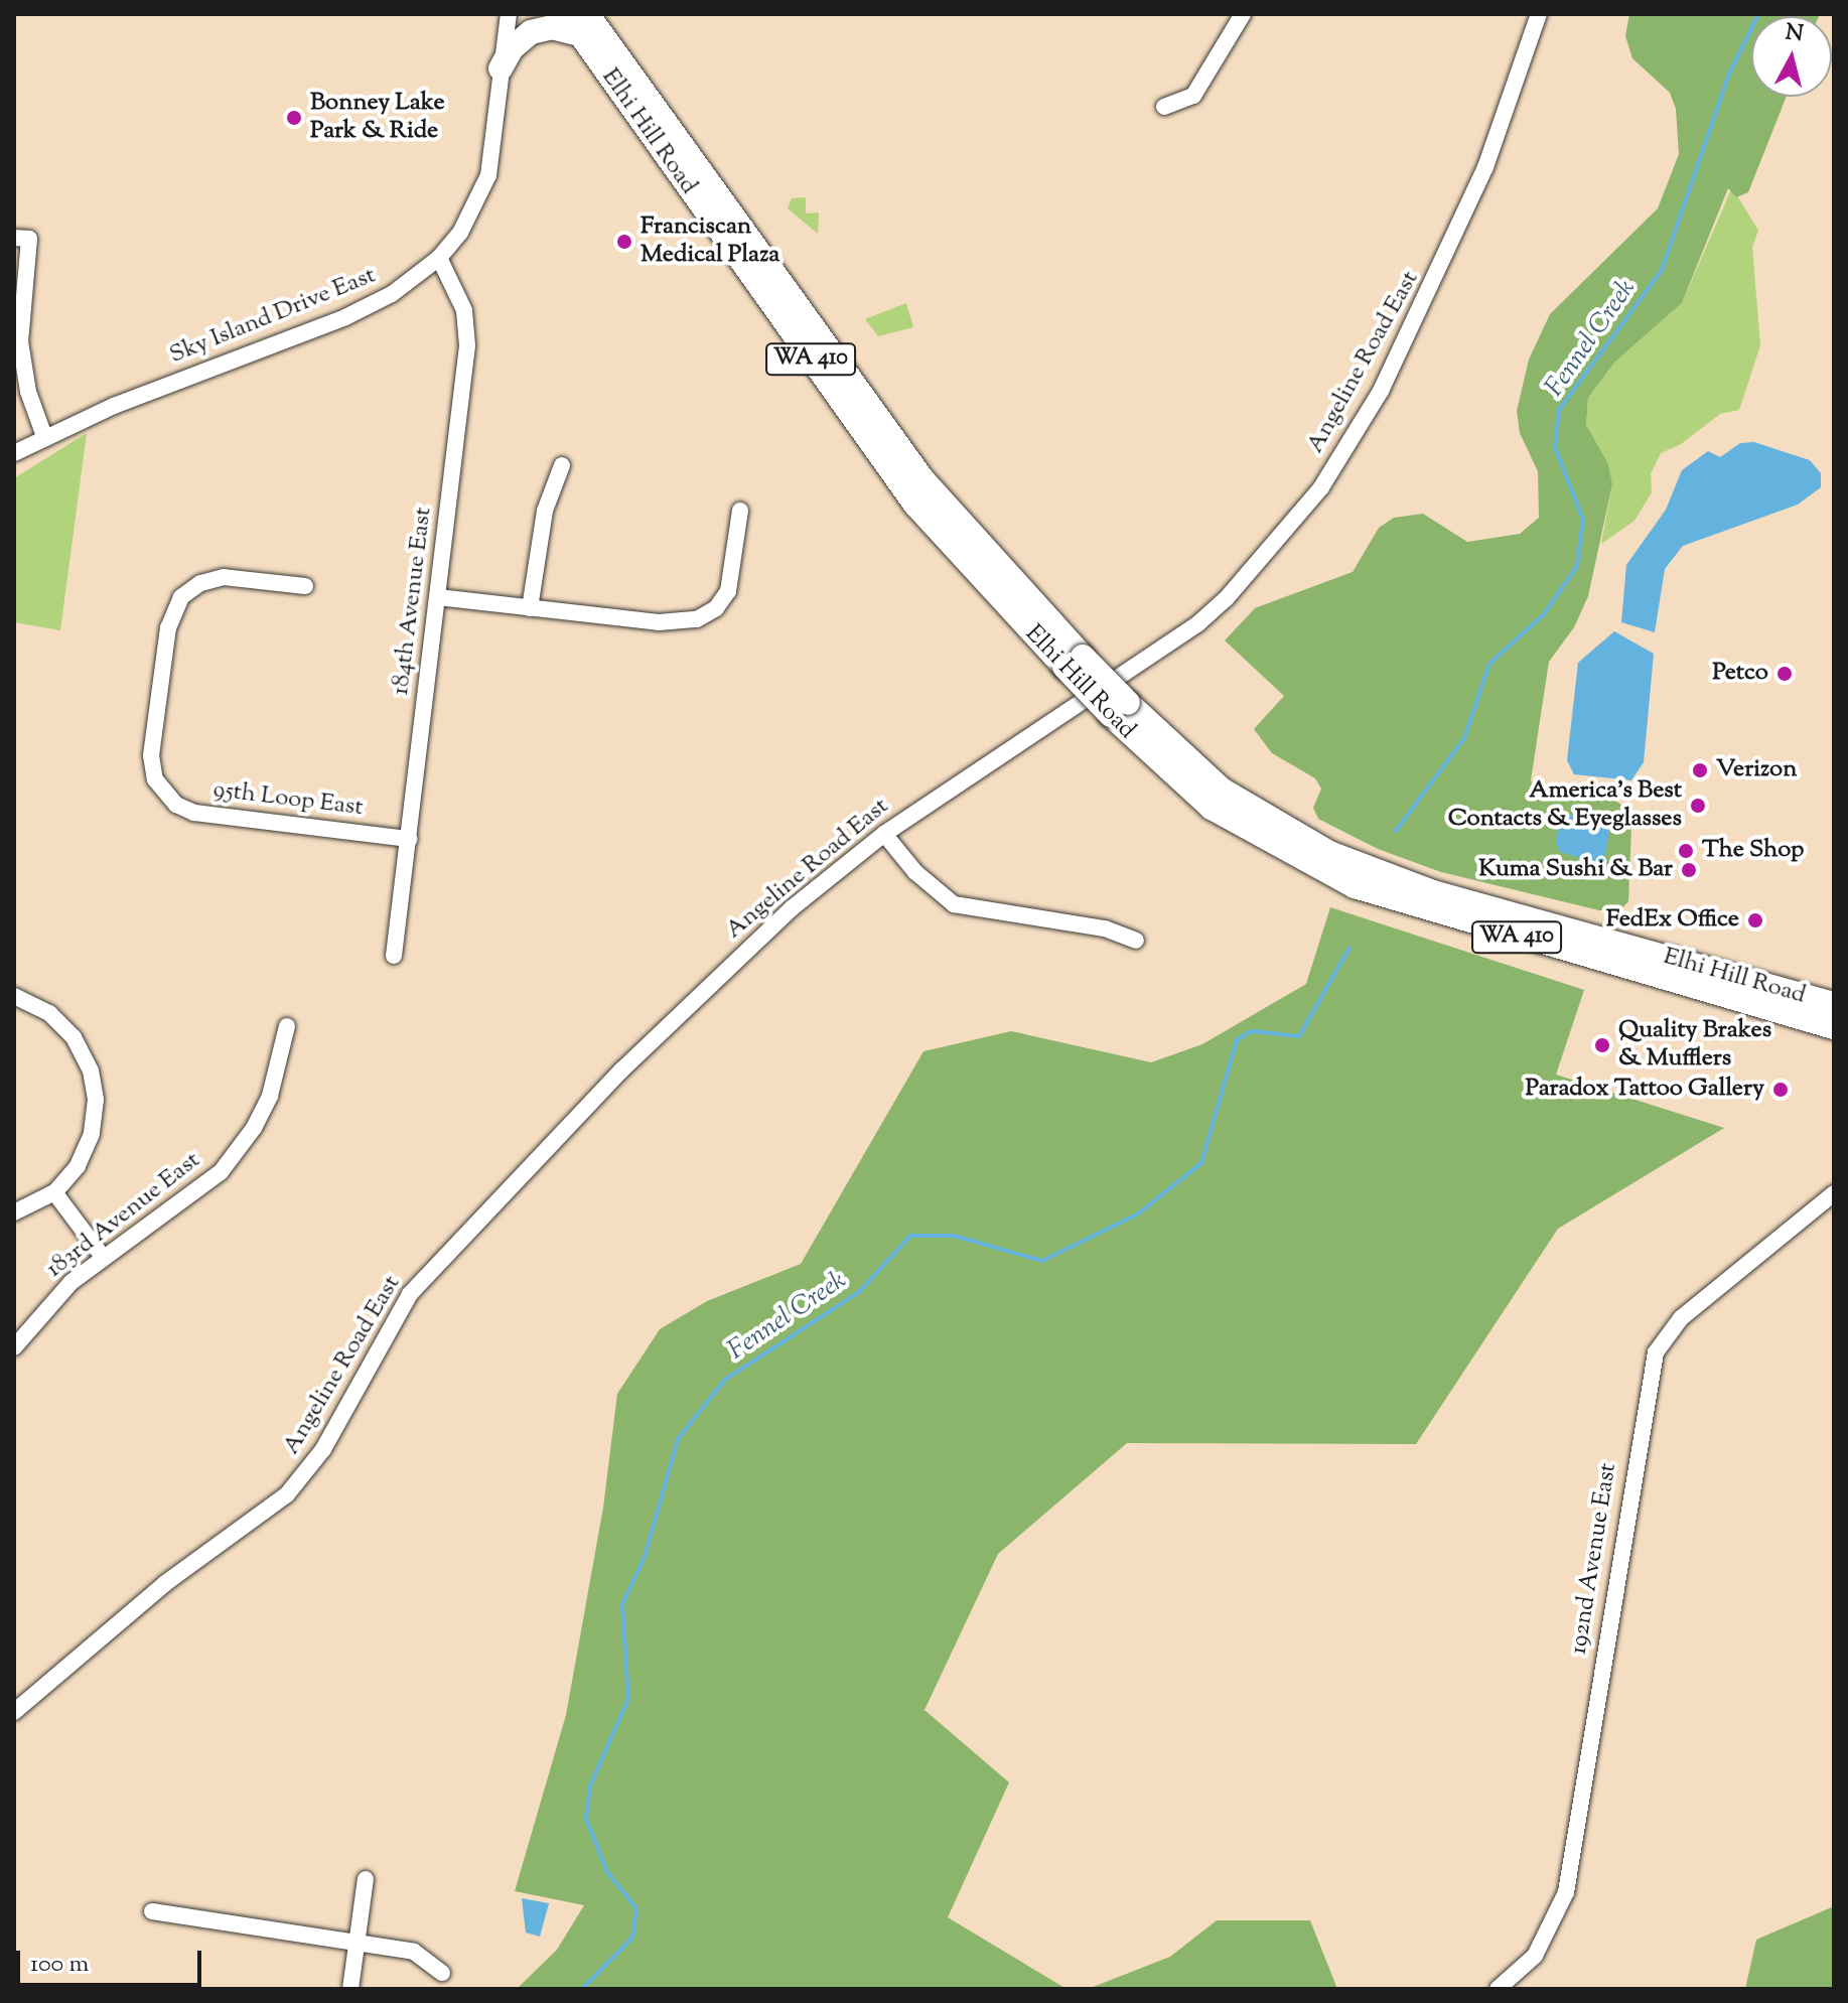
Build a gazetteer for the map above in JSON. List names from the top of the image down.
{
  "streets": {
    "highway": ["Elhi Hill Road", "WA 410"],
    "street": [
      "Sky Island Drive East",
      "Angeline Road East",
      "184th Avenue East",
      "95th Loop East",
      "183rd Avenue East",
      "192nd Avenue East"
    ]
  },
  "crossings": [
    ["Sky Island Drive East", "184th Avenue East"],
    ["184th Avenue East", "95th Loop East"]
  ],
  "water": ["Fennel Creek"],
  "places": [
    "Bonney Lake Park & Ride",
    "Franciscan Medical Plaza",
    "Petco",
    "Verizon",
    "America's Best Contacts & Eyeglasses",
    "The Shop",
    "Kuma Sushi & Bar",
    "FedEx Office",
    "Quality Brakes & Mufflers",
    "Paradox Tattoo Gallery"
  ],
  "scale_bar": "100 m",
  "north": "top"
}
